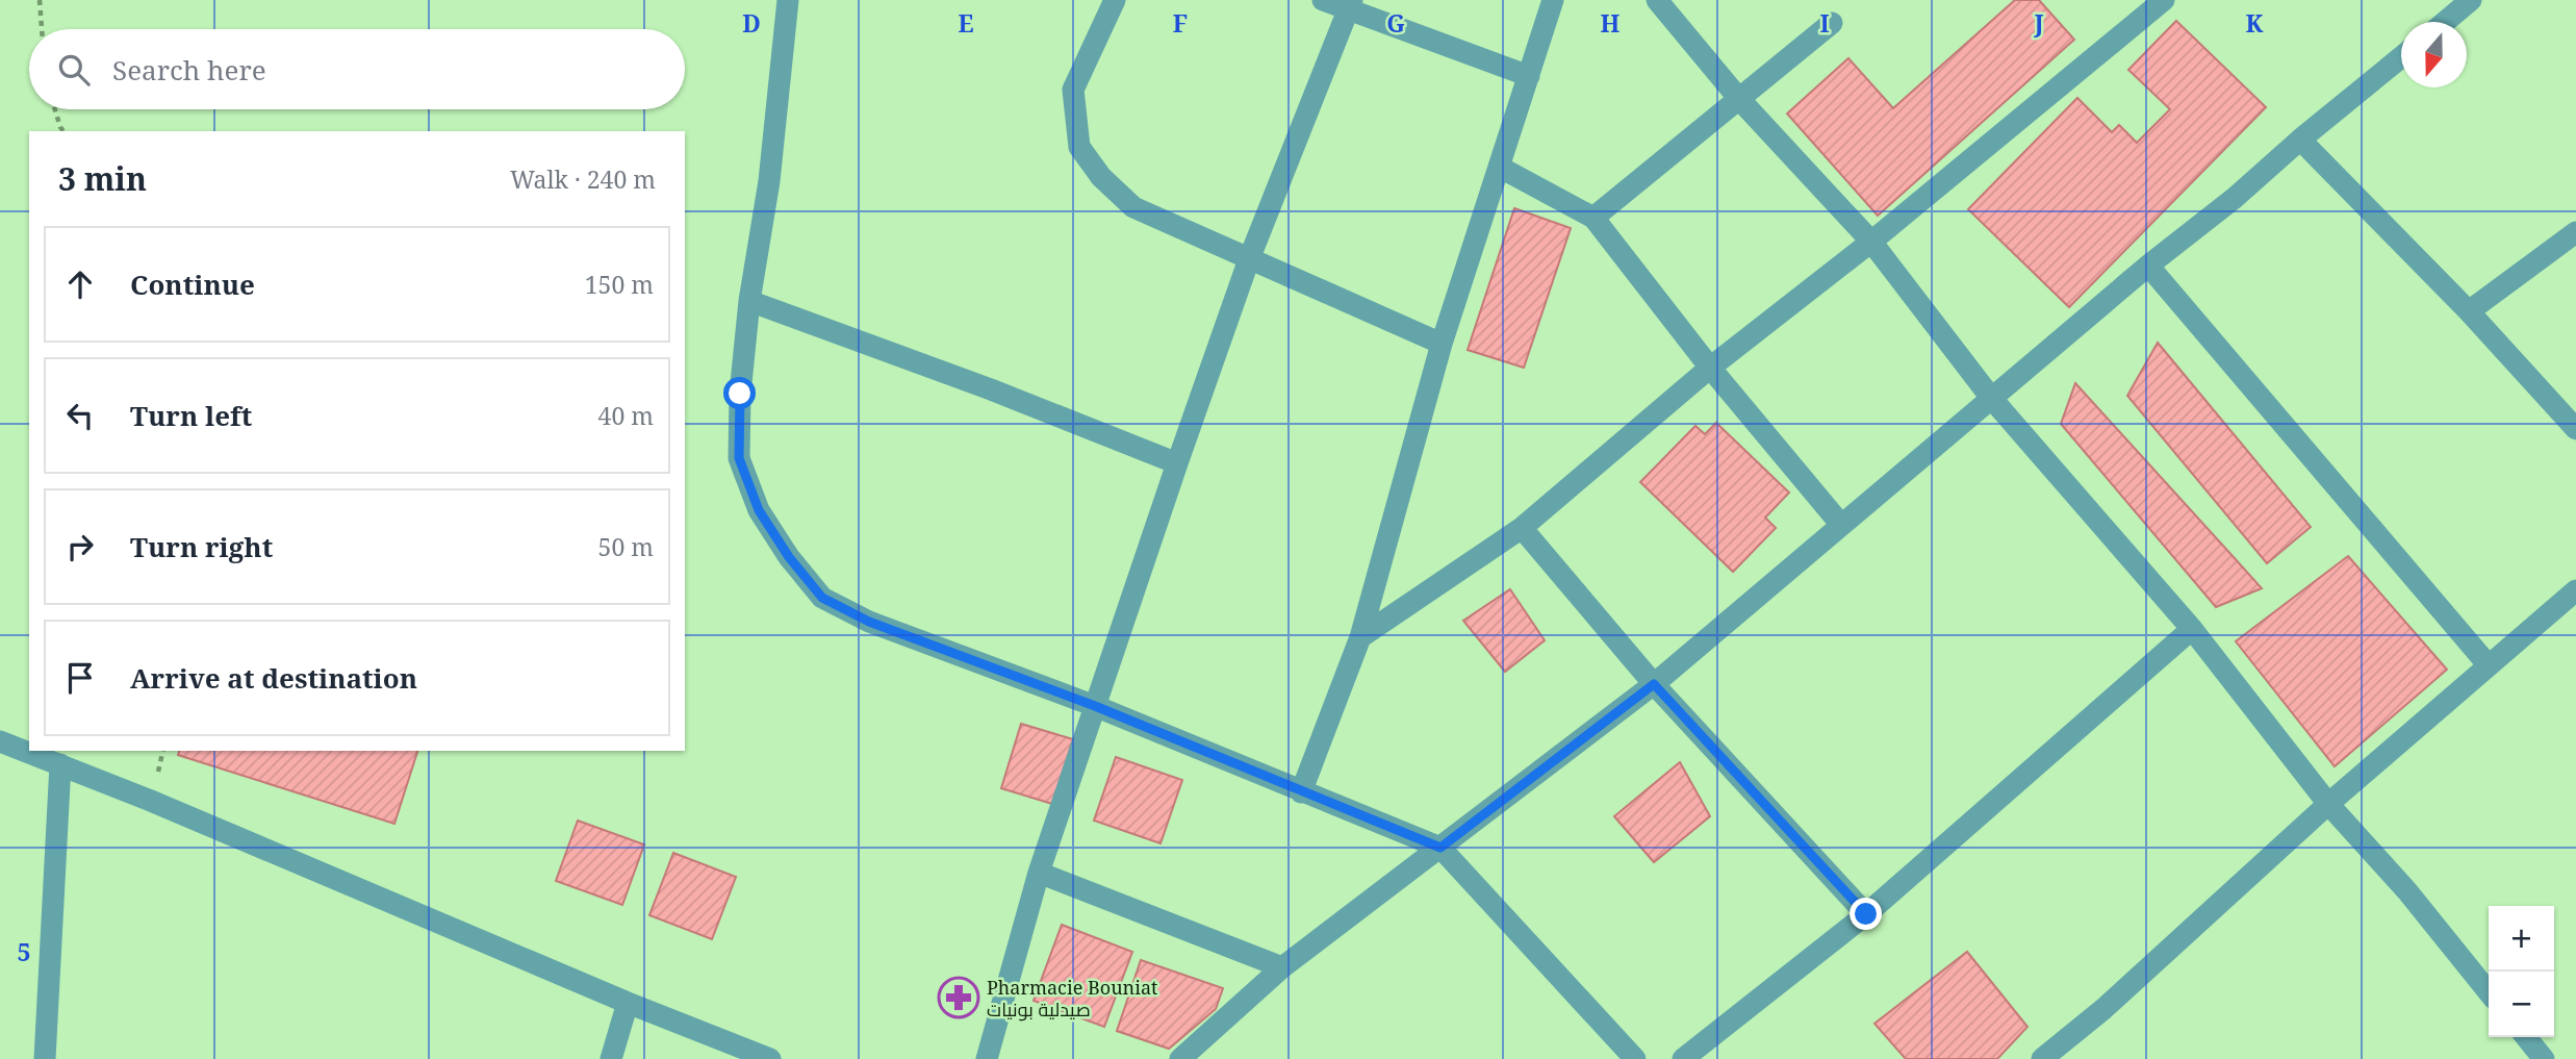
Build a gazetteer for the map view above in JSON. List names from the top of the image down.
{
  "places": {
    "pharmacy": ["Pharmacie Bouniat صيدلية بونيات"]
  },
  "north": "bottom",
  "page": {
    "search": "Search here",
    "heading": ["3 min", "Walk · 240 m"],
    "list": [
      ["Continue", "150 m"],
      ["Turn left", "40 m"],
      ["Turn right", "50 m"],
      "Arrive at destination"
    ],
    "map_buttons": ["+", "−"]
  },
  "grid": {
    "columns": [
      "D",
      "E",
      "F",
      "G",
      "H",
      "I",
      "J",
      "K"
    ],
    "rows": ["5"]
  }
}
